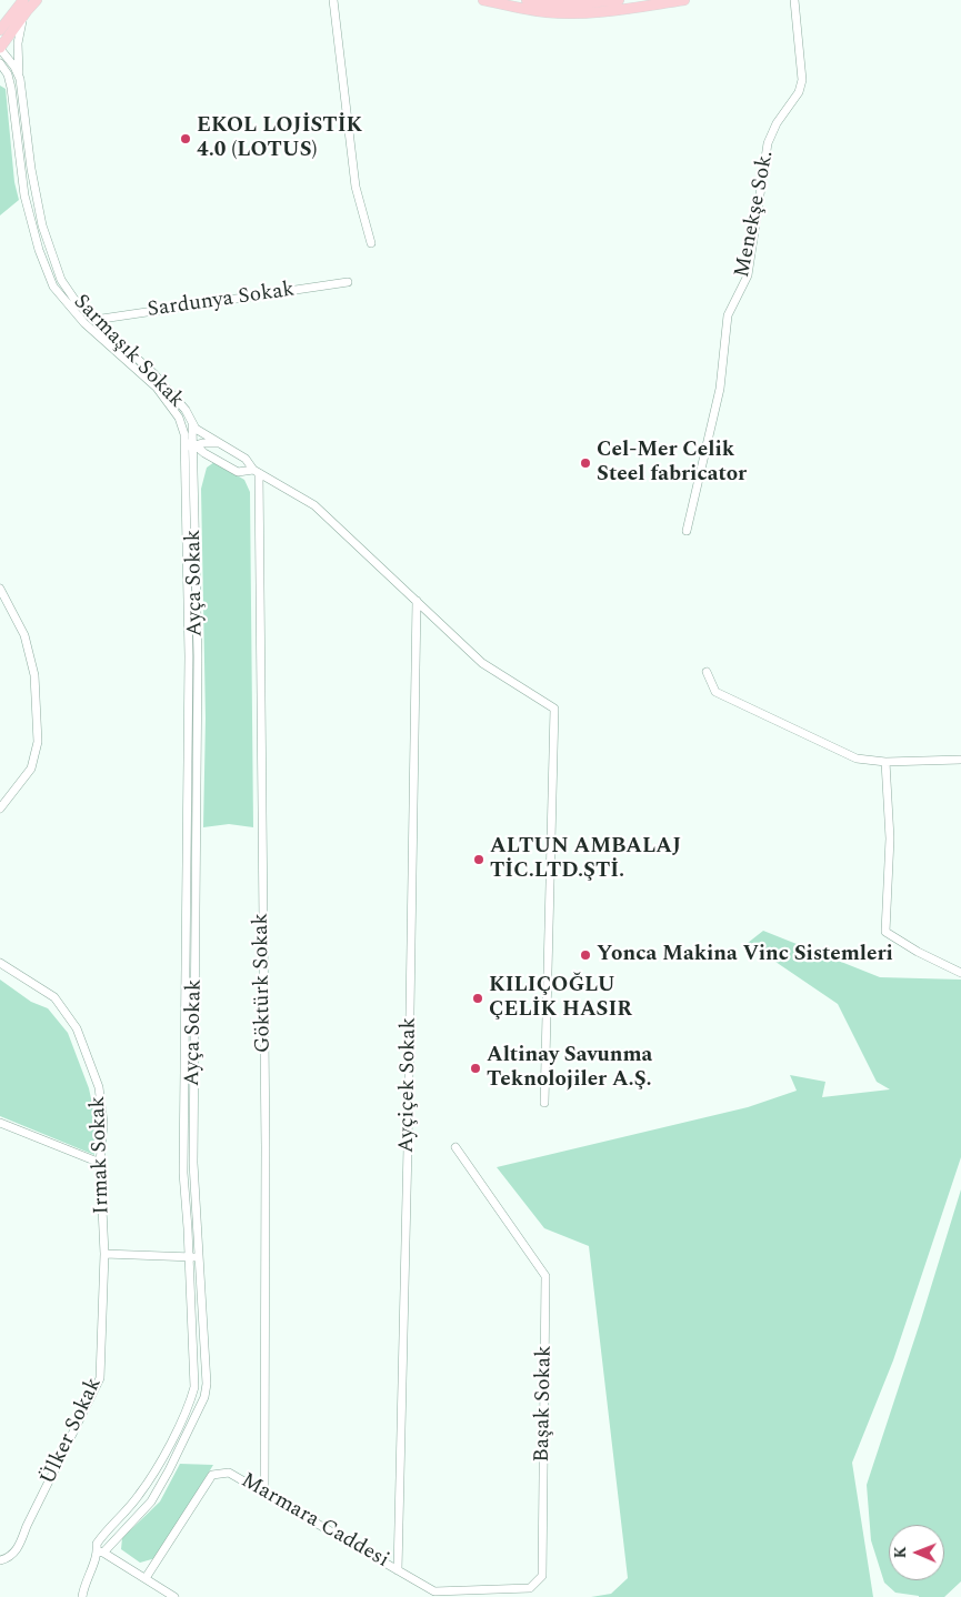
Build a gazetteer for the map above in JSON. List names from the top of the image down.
{
  "streets": {
    "street": [
      "Menekşe Sok.",
      "Sardunya Sokak",
      "Sarmaşık Sokak",
      "Ayça Sokak",
      "Göktürk Sokak",
      "Ayçiçek Sokak",
      "Irmak Sokak",
      "Başak Sokak",
      "Ülker Sokak",
      "Marmara Caddesi"
    ]
  },
  "crossings": [
    ["Sardunya Sokak", "Sarmaşık Sokak"],
    ["Sarmaşık Sokak", "Ayça Sokak"],
    ["Sarmaşık Sokak", "Göktürk Sokak"],
    ["Sarmaşık Sokak", "Ayçiçek Sokak"],
    ["Göktürk Sokak", "Marmara Caddesi"],
    ["Ayçiçek Sokak", "Marmara Caddesi"],
    ["Irmak Sokak", "Ülker Sokak"],
    ["Başak Sokak", "Marmara Caddesi"]
  ],
  "places": [
    "EKOL LOJİSTİK 4.0 (LOTUS)",
    "Cel-Mer Celik Steel fabricator",
    "ALTUN AMBALAJ TİC.LTD.ŞTİ.",
    "Yonca Makina Vinc Sistemleri",
    "KILIÇOĞLU ÇELİK HASIR",
    "Altinay Savunma Teknolojiler A.Ş."
  ],
  "north": "left"
}
